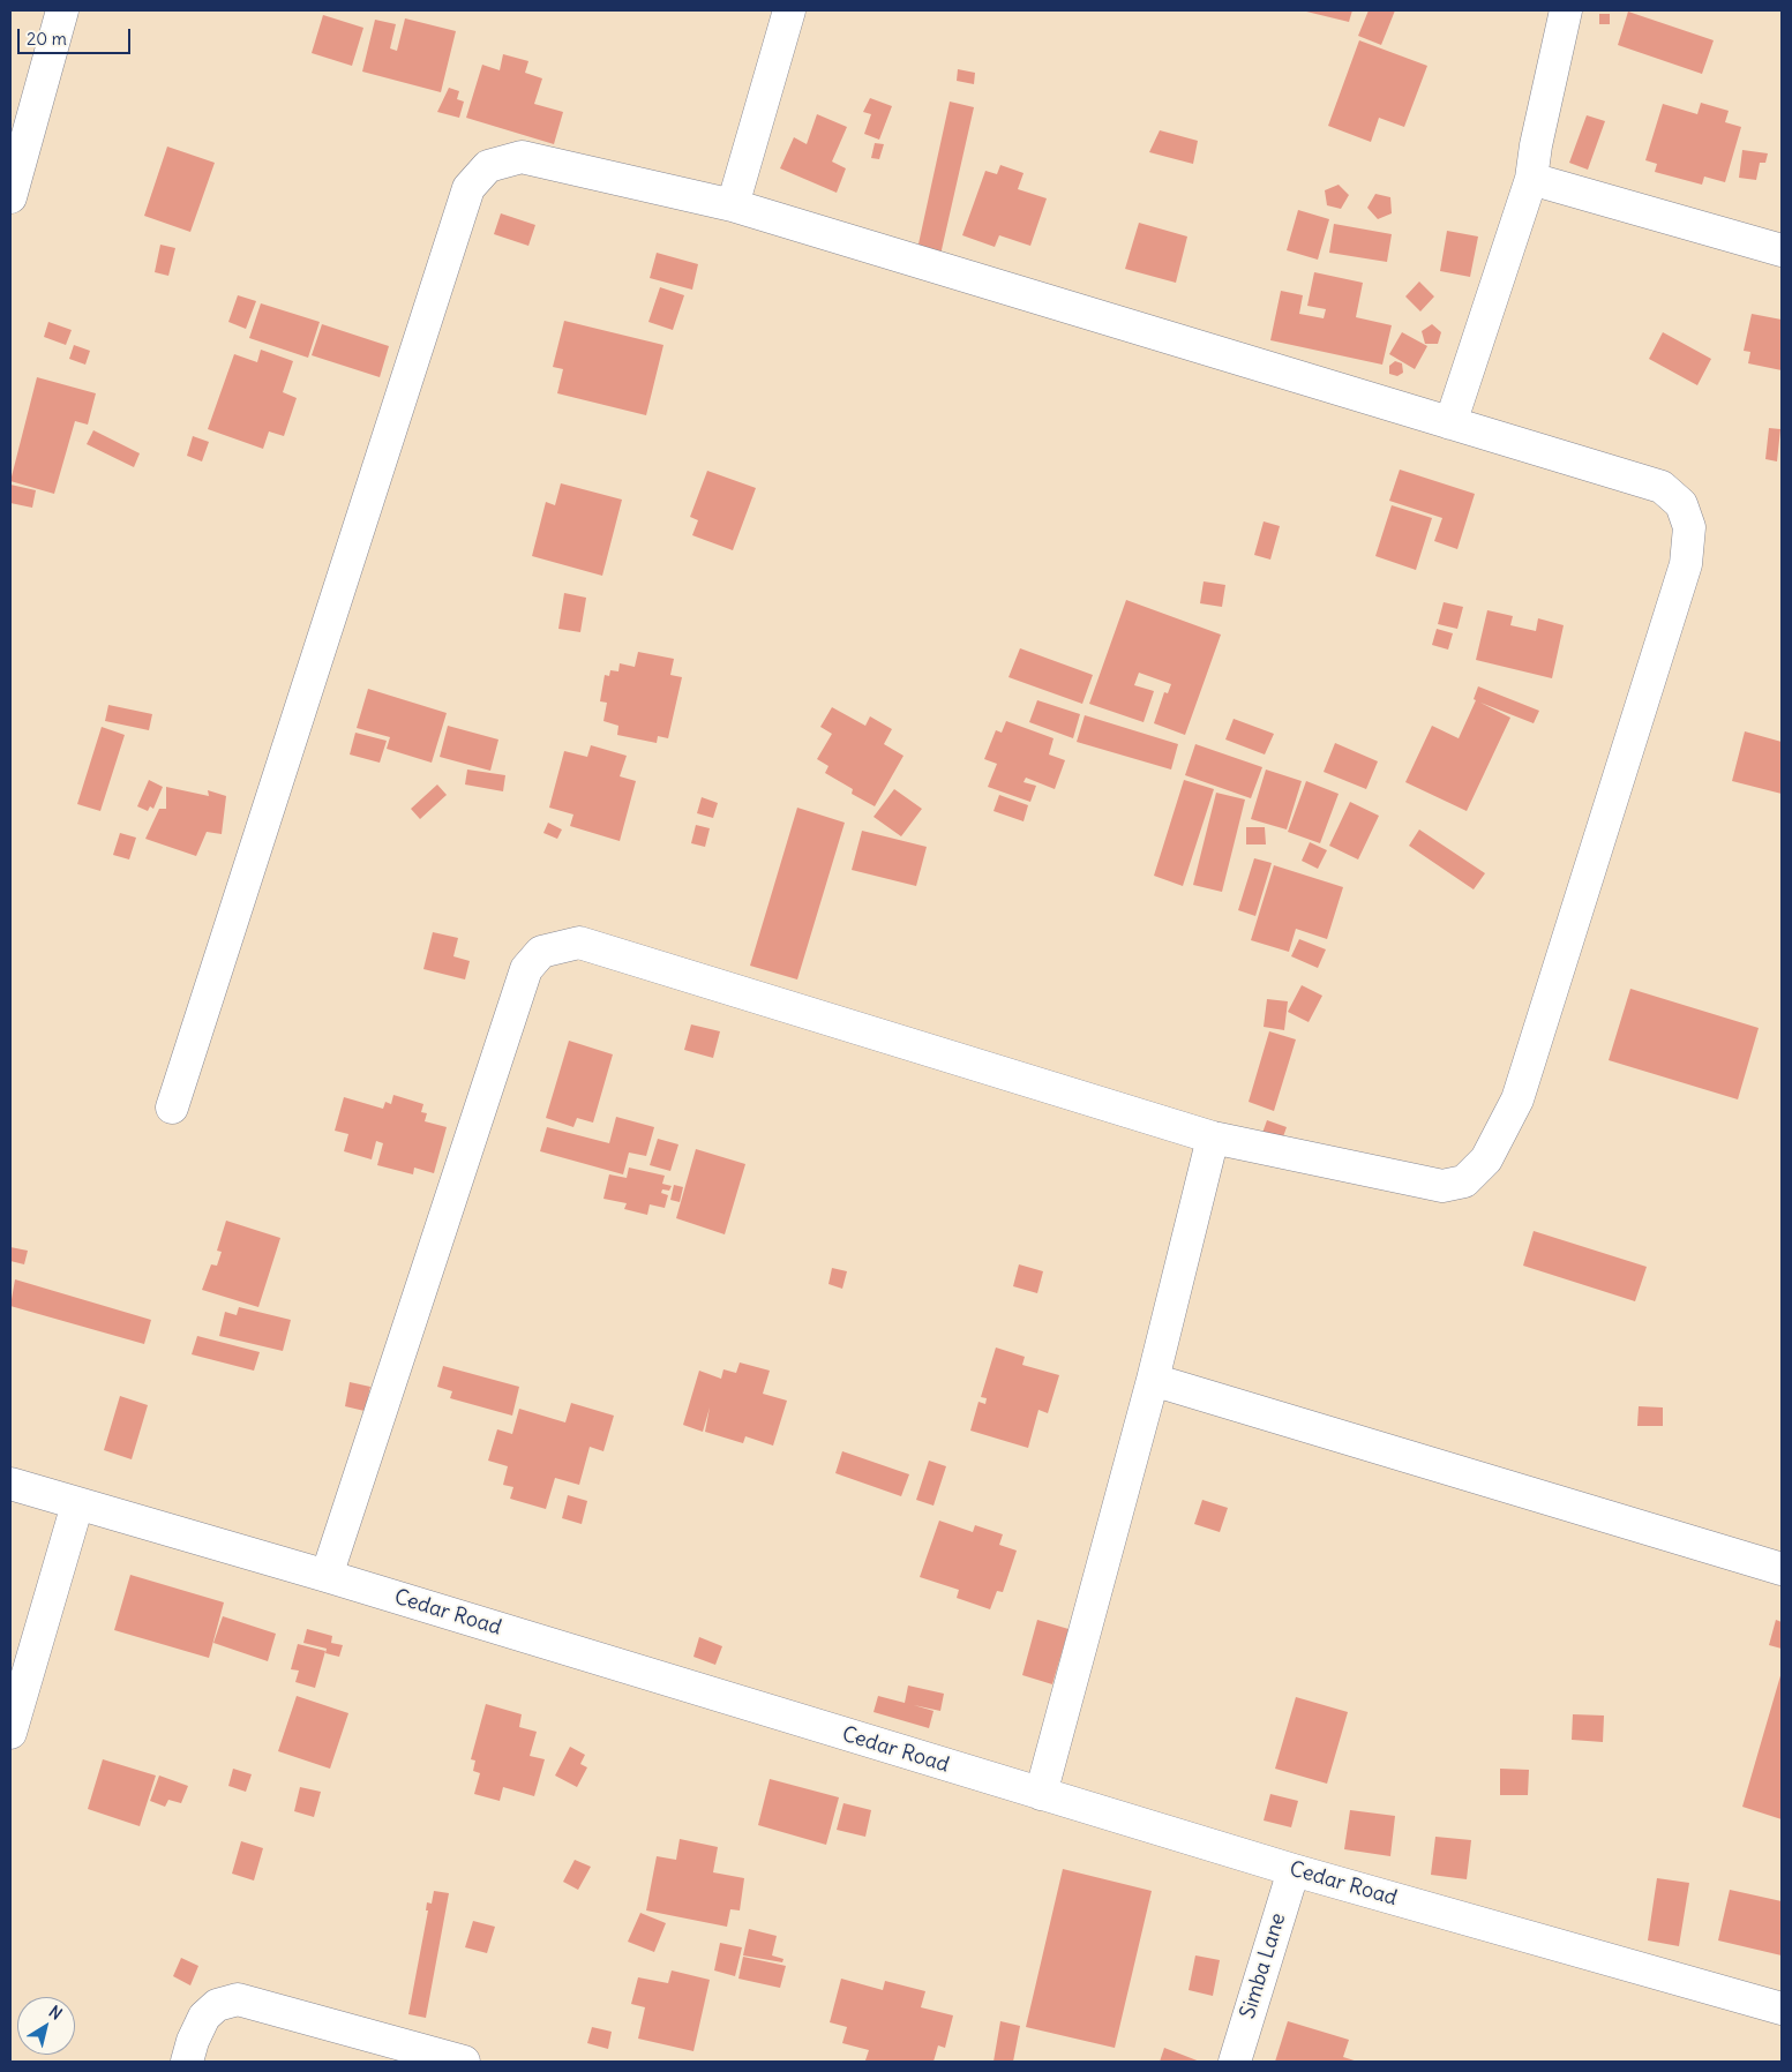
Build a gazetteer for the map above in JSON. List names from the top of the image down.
{
  "streets": {
    "street": ["Cedar Road", "Simba Lane"]
  },
  "crossings": [
    ["Cedar Road", "Simba Lane"]
  ],
  "scale_bar": "20 m",
  "north": "top right"
}
